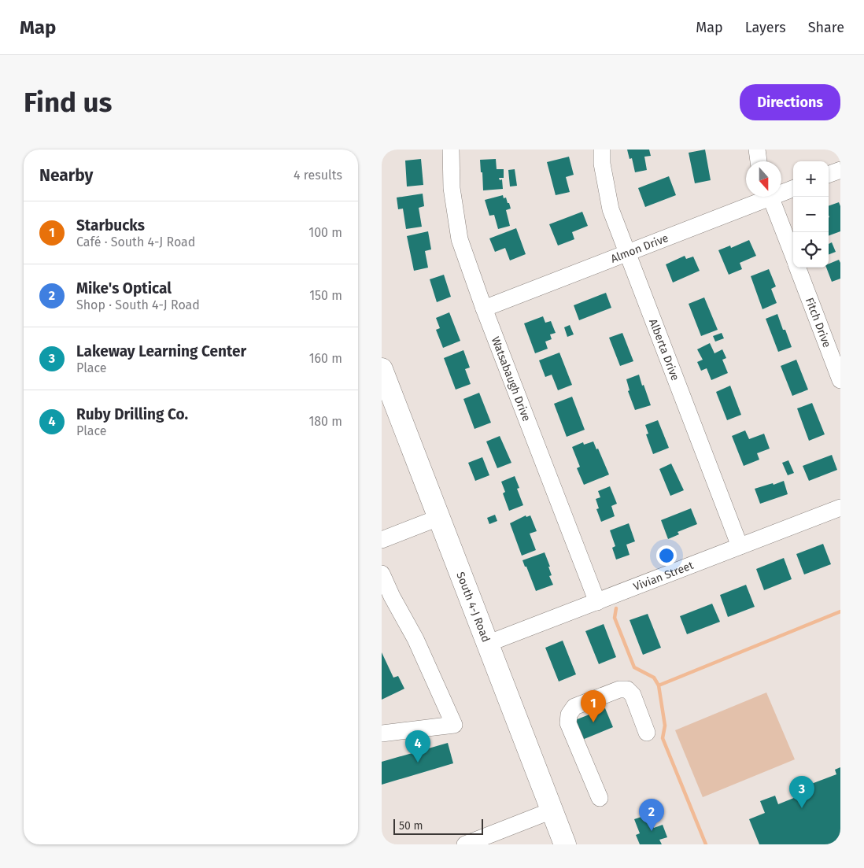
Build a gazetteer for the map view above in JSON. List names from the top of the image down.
{
  "streets": {
    "main road": ["South 4-J Road"],
    "street": [
      "Almon Drive",
      "Fitch Drive",
      "Alberta Drive",
      "Watsabaugh Drive",
      "Vivian Street"
    ]
  },
  "crossings": [
    ["Almon Drive", "Alberta Drive"],
    ["Almon Drive", "Watsabaugh Drive"],
    ["Alberta Drive", "Vivian Street"],
    ["Watsabaugh Drive", "Vivian Street"],
    ["Vivian Street", "South 4-J Road"]
  ],
  "scale_bar": "50 m",
  "north": "bottom",
  "page": {
    "header": "Map",
    "nav": ["Map", "Layers", "Share"],
    "buttons": "Directions",
    "title": "Find us",
    "heading": ["Nearby", "4 results"],
    "map_buttons": ["+", "−"],
    "list": [
      {
        "mark": "1",
        "name": "Starbucks",
        "note": "Café · South 4-J Road",
        "value": "100 m"
      },
      {
        "mark": "2",
        "name": "Mike's Optical",
        "note": "Shop · South 4-J Road",
        "value": "150 m"
      },
      {
        "mark": "3",
        "name": "Lakeway Learning Center",
        "note": "Place",
        "value": "160 m"
      },
      {
        "mark": "4",
        "name": "Ruby Drilling Co.",
        "note": "Place",
        "value": "180 m"
      }
    ],
    "pins": [
      "1",
      "4",
      "3",
      "2"
    ],
    "scale": "50 m"
  }
}
